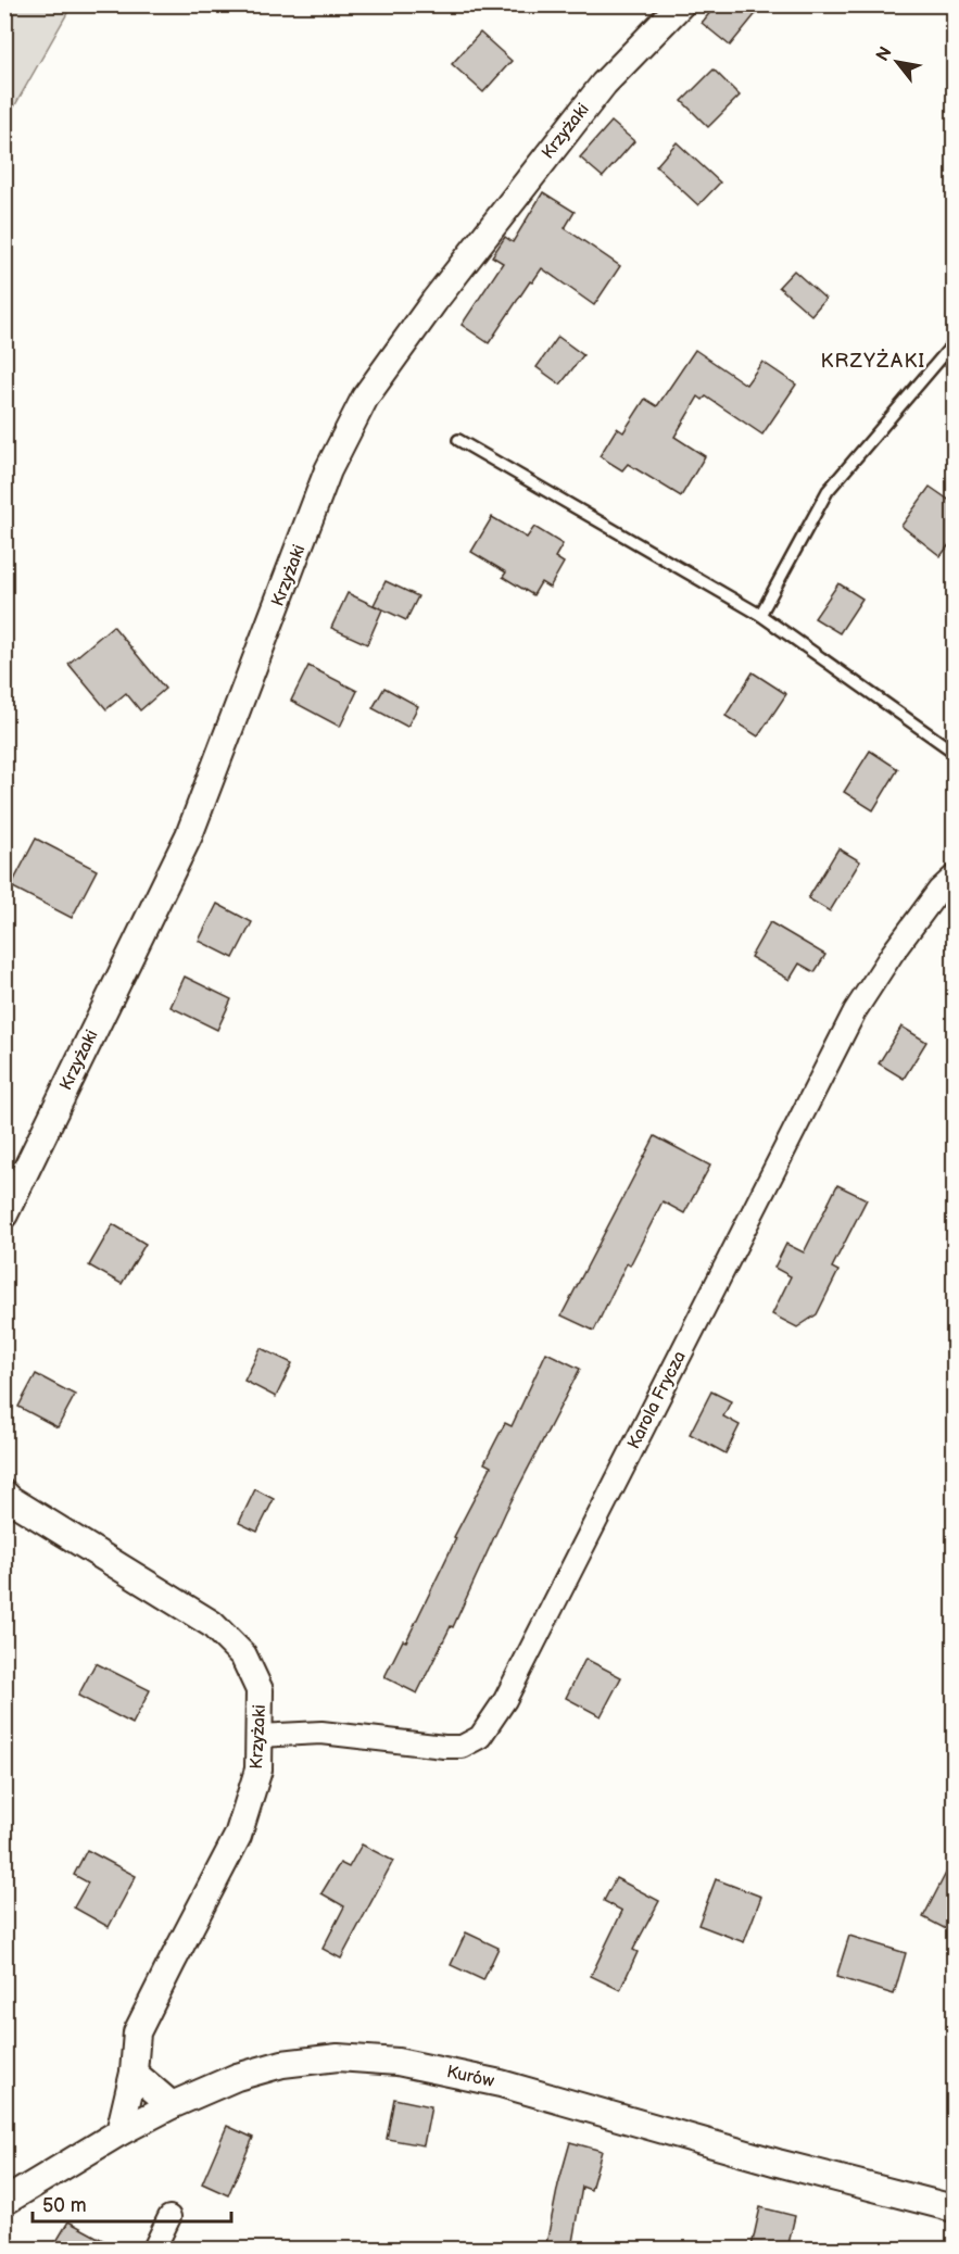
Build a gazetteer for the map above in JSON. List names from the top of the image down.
{
  "streets": {
    "street": ["Krzyżaki", "Karola Frycza", "Kurów"]
  },
  "crossings": [
    ["Krzyżaki", "Karola Frycza"],
    ["Krzyżaki", "Kurów"]
  ],
  "districts": ["KRZYŻAKI"],
  "scale_bar": "50 m",
  "north": "top left"
}
